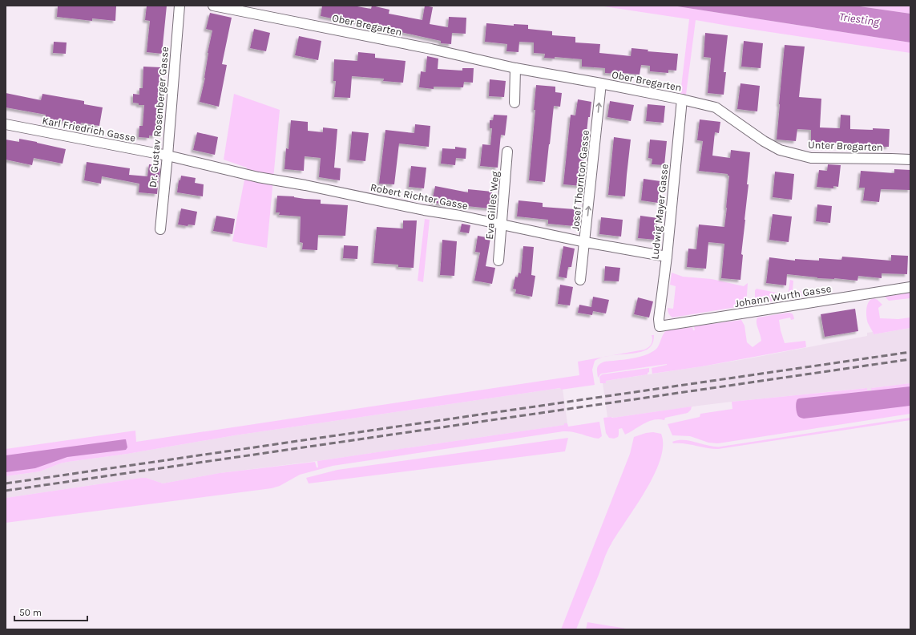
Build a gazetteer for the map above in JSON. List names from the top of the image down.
{
  "streets": {
    "street": [
      "Ober Bregarten",
      "Dr. Gustav Rosenberger Gasse",
      "Karl Friedrich Gasse",
      "Unter Bregarten",
      "Josef Thornton Gasse",
      "Robert Richter Gasse",
      "Eva Gilles Weg",
      "Ludwig Mayer Gasse",
      "Johann Wurth Gasse"
    ]
  },
  "crossings": [
    ["Ober Bregarten", "Unter Bregarten"],
    ["Ober Bregarten", "Josef Thornton Gasse"],
    ["Ober Bregarten", "Ludwig Mayer Gasse"],
    ["Dr. Gustav Rosenberger Gasse", "Karl Friedrich Gasse"],
    ["Dr. Gustav Rosenberger Gasse", "Robert Richter Gasse"],
    ["Karl Friedrich Gasse", "Robert Richter Gasse"],
    ["Josef Thornton Gasse", "Robert Richter Gasse"],
    ["Robert Richter Gasse", "Eva Gilles Weg"],
    ["Robert Richter Gasse", "Ludwig Mayer Gasse"],
    ["Ludwig Mayer Gasse", "Johann Wurth Gasse"]
  ],
  "one_way": ["Josef Thornton Gasse"],
  "water": ["Triesting"],
  "scale_bar": "50 m"
}
